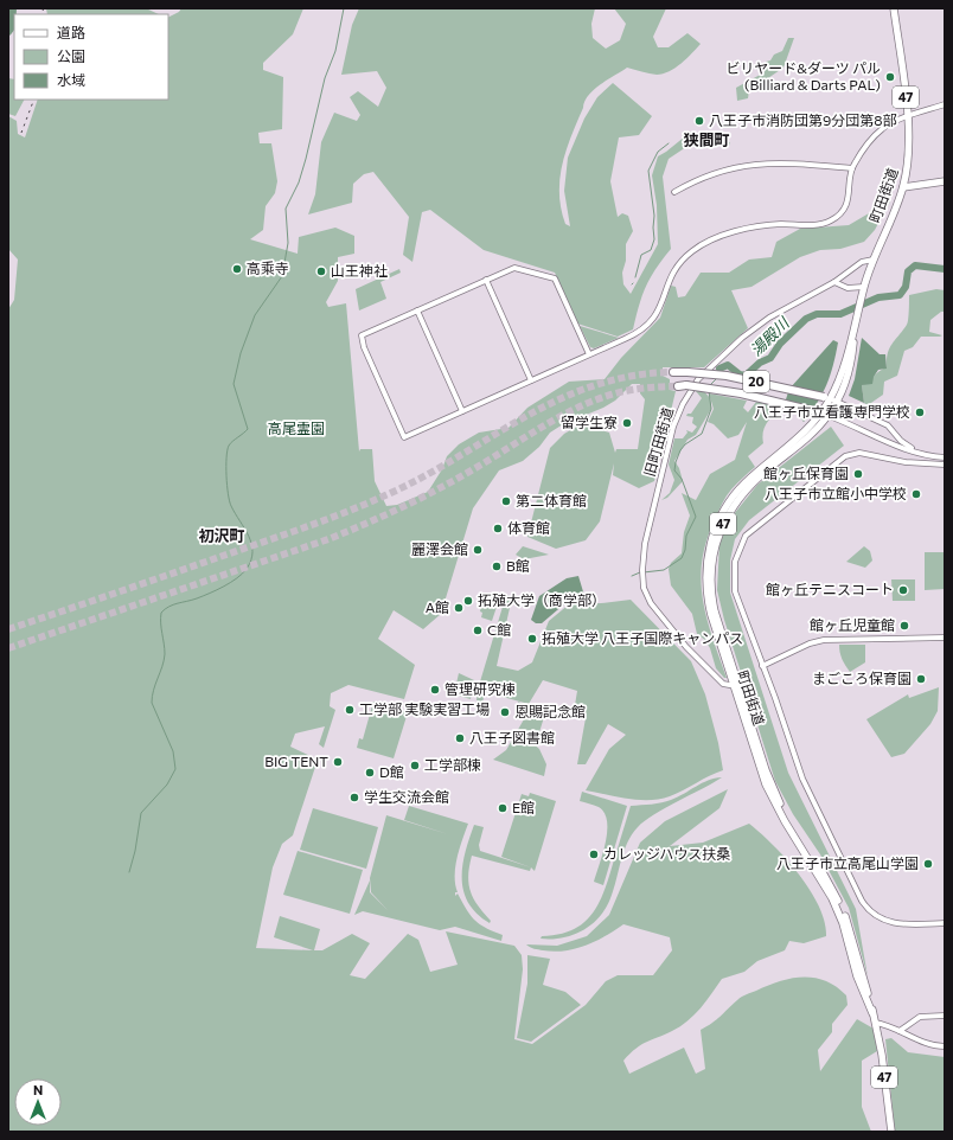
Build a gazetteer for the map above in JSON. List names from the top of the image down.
{
  "streets": {
    "highway": ["20"],
    "main road": ["47", "町田街道"],
    "street": ["旧町田街道"]
  },
  "crossings": [
    ["町田街道", "20"],
    ["町田街道", "旧町田街道"]
  ],
  "districts": ["狭間町", "初沢町"],
  "water": ["湯殿川"],
  "parks": ["高尾霊園"],
  "places": [
    "ビリヤード&ダーツ パル (Billiard & Darts PAL)",
    "八王子市消防団第9分団第8部",
    "高乘寺",
    "山王神社",
    "八王子市立看護専門学校",
    "留学生寮",
    "館ヶ丘保育園",
    "八王子市立館小中学校",
    "第二体育館",
    "体育館",
    "麗澤会館",
    "B館",
    "館ヶ丘テニスコート",
    "拓殖大学（商学部）",
    "A館",
    "館ヶ丘児童館",
    "C館",
    "拓殖大学 八王子国際キャンパス",
    "まごころ保育園",
    "管理研究棟",
    "工学部 実験実習工場",
    "恩賜記念館",
    "八王子図書館",
    "BIG TENT",
    "工学部棟",
    "D館",
    "学生交流会館",
    "E館",
    "カレッジハウス扶桑",
    "八王子市立高尾山学園"
  ],
  "legend": ["道路", "公園", "水域"],
  "north": "top"
}
